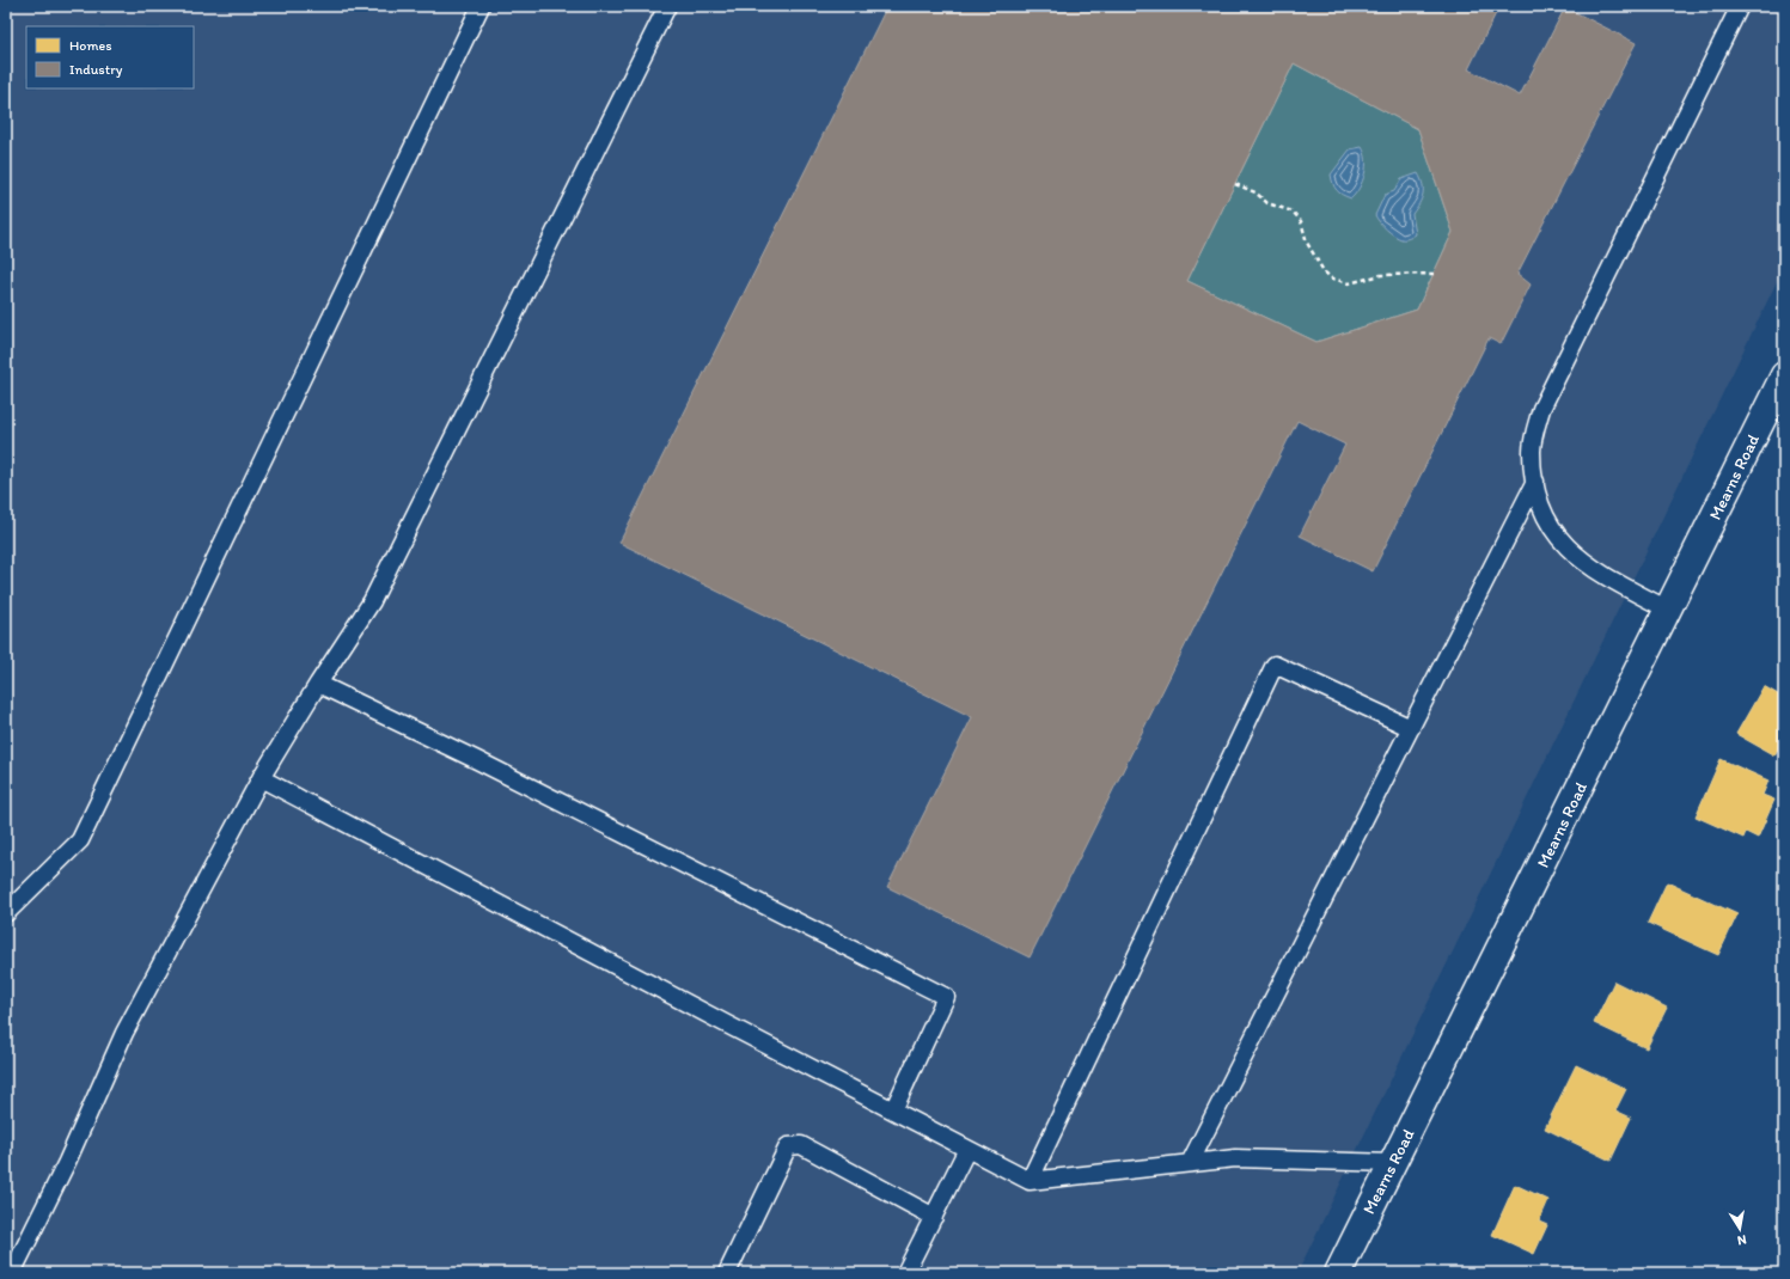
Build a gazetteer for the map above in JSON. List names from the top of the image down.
{
  "streets": {
    "street": ["Mearns Road"]
  },
  "legend": ["Homes", "Industry"],
  "north": "bottom"
}
